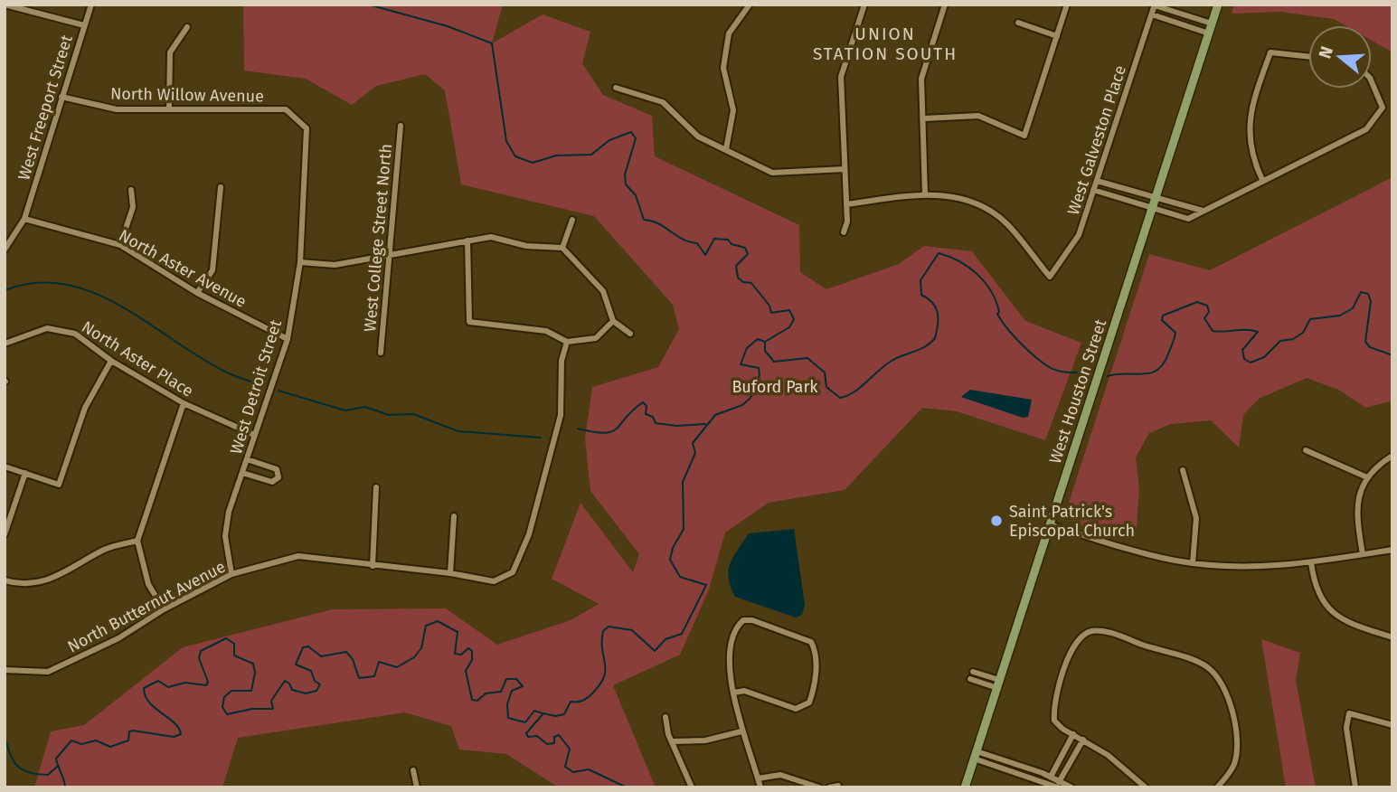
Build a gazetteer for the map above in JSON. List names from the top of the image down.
{
  "streets": {
    "main road": ["West Houston Street"],
    "street": [
      "North Willow Avenue",
      "West Freeport Street",
      "West Galveston Place",
      "West College Street North",
      "North Aster Avenue",
      "North Aster Place",
      "West Detroit Street",
      "North Butternut Avenue"
    ]
  },
  "crossings": [
    ["North Willow Avenue", "West Freeport Street"],
    ["North Willow Avenue", "West Detroit Street"],
    ["West Freeport Street", "North Aster Avenue"],
    ["North Aster Avenue", "West Detroit Street"],
    ["North Aster Place", "West Detroit Street"],
    ["West Detroit Street", "North Butternut Avenue"]
  ],
  "districts": ["UNION STATION SOUTH"],
  "parks": ["Buford Park"],
  "places": ["Saint Patrick's Episcopal Church"],
  "north": "left"
}
